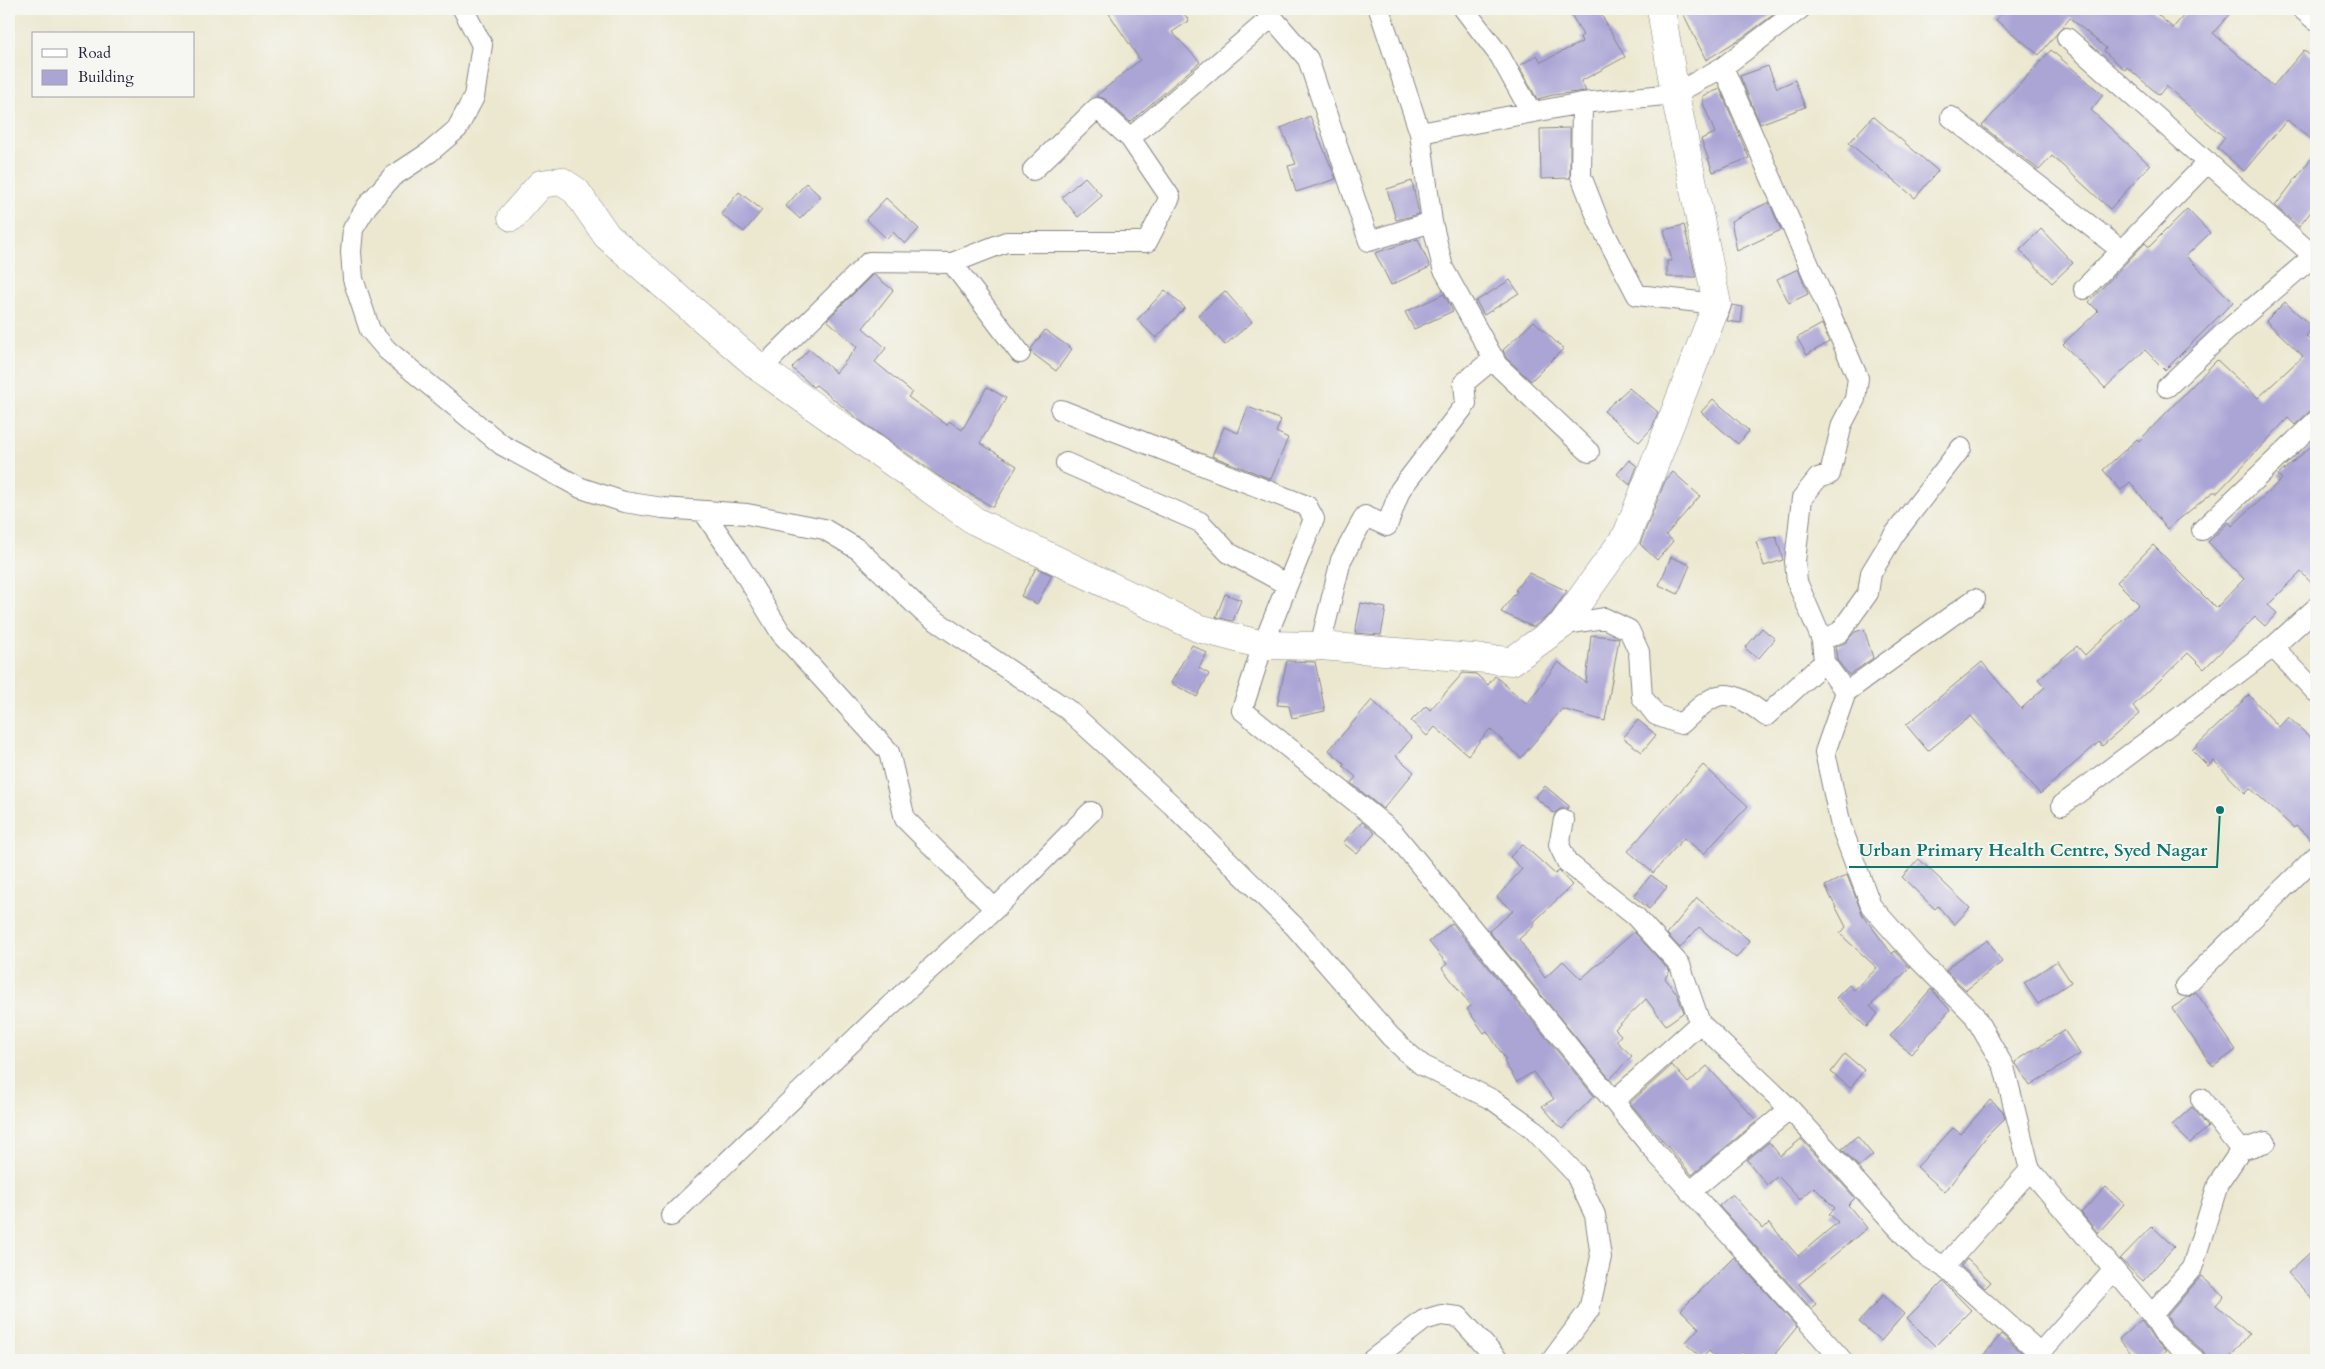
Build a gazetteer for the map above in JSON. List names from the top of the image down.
{
  "places": ["Urban Primary Health Centre, Syed Nagar"],
  "legend": ["Road", "Building"]
}
